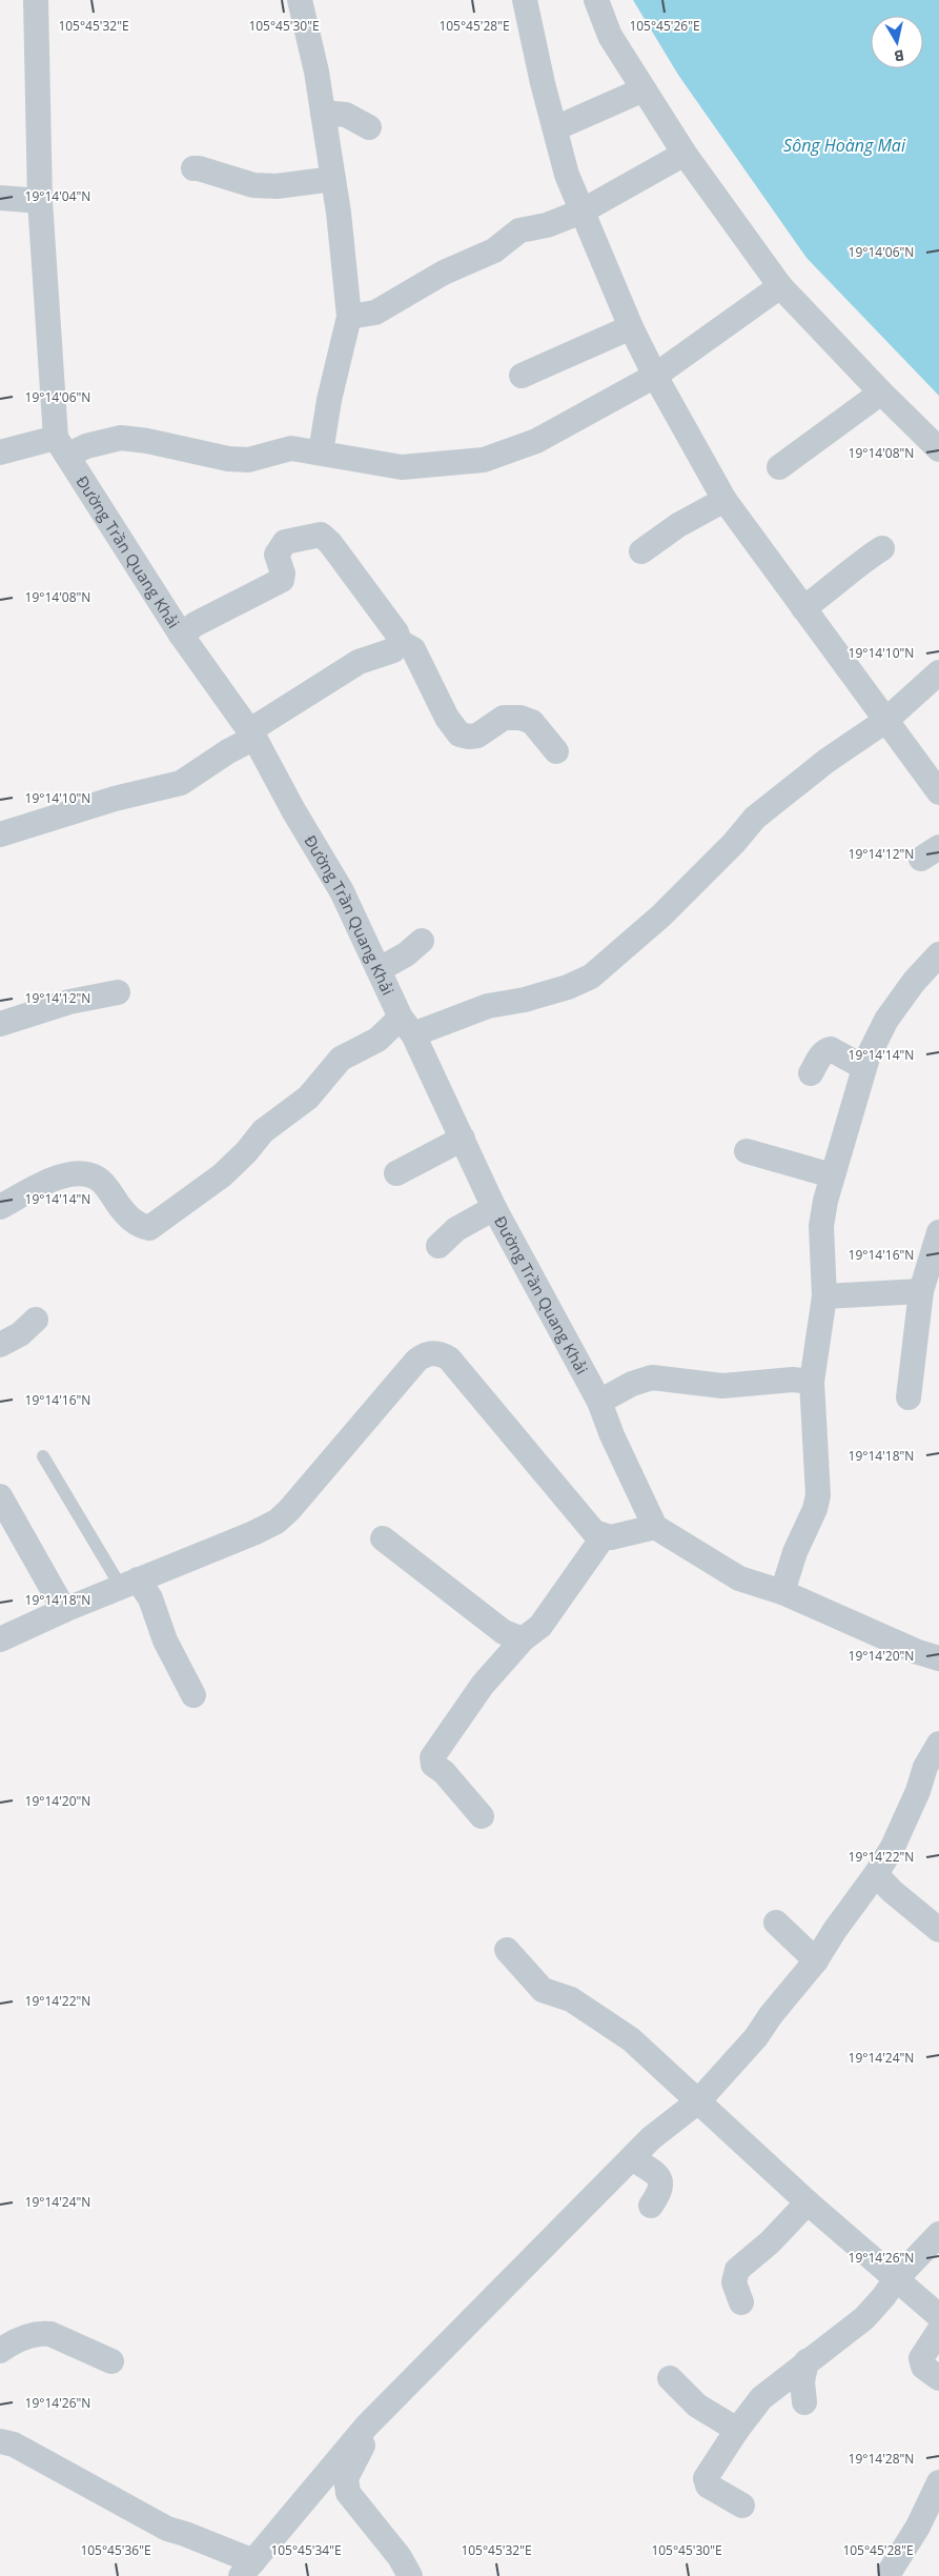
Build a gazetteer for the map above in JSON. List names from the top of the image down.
{
  "streets": {
    "street": ["Đường Trần Quang Khải"]
  },
  "water": ["Sông Hoàng Mai"],
  "north": "bottom",
  "coordinates": [
    "105°45'32\"E",
    "105°45'30\"E",
    "105°45'28\"E",
    "105°45'26\"E",
    "19°14'04\"N",
    "19°14'06\"N",
    "19°14'08\"N",
    "19°14'10\"N",
    "19°14'12\"N",
    "19°14'14\"N",
    "19°14'16\"N",
    "19°14'18\"N",
    "19°14'20\"N",
    "19°14'22\"N",
    "19°14'24\"N",
    "19°14'26\"N",
    "19°14'28\"N",
    "105°45'36\"E",
    "105°45'34\"E"
  ]
}
